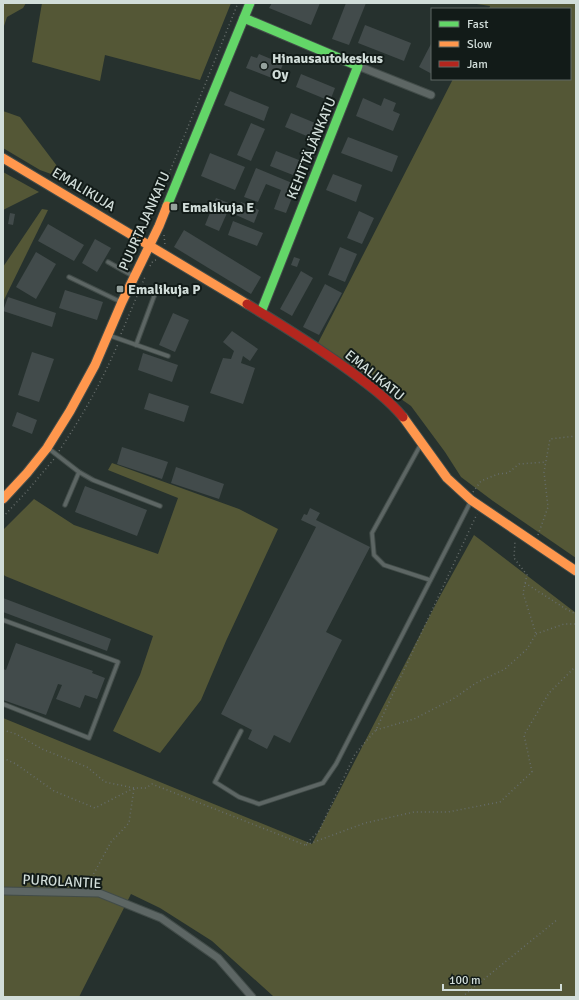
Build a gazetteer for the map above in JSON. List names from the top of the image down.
{
  "streets": {
    "street": [
      "KEHITTÄJÄNKATU",
      "EMALIKUJA",
      "PUURTAJANKATU",
      "EMALIKATU",
      "PUROLANTIE"
    ]
  },
  "crossings": [
    ["KEHITTÄJÄNKATU", "EMALIKATU"],
    ["EMALIKUJA", "PUURTAJANKATU"],
    ["EMALIKUJA", "EMALIKATU"],
    ["PUURTAJANKATU", "EMALIKATU"]
  ],
  "places": {
    "other": ["Hinausautokeskus Oy"],
    "transit": ["Emalikuja E", "Emalikuja P"]
  },
  "legend": ["Fast", "Slow", "Jam"],
  "scale_bar": "100 m"
}
